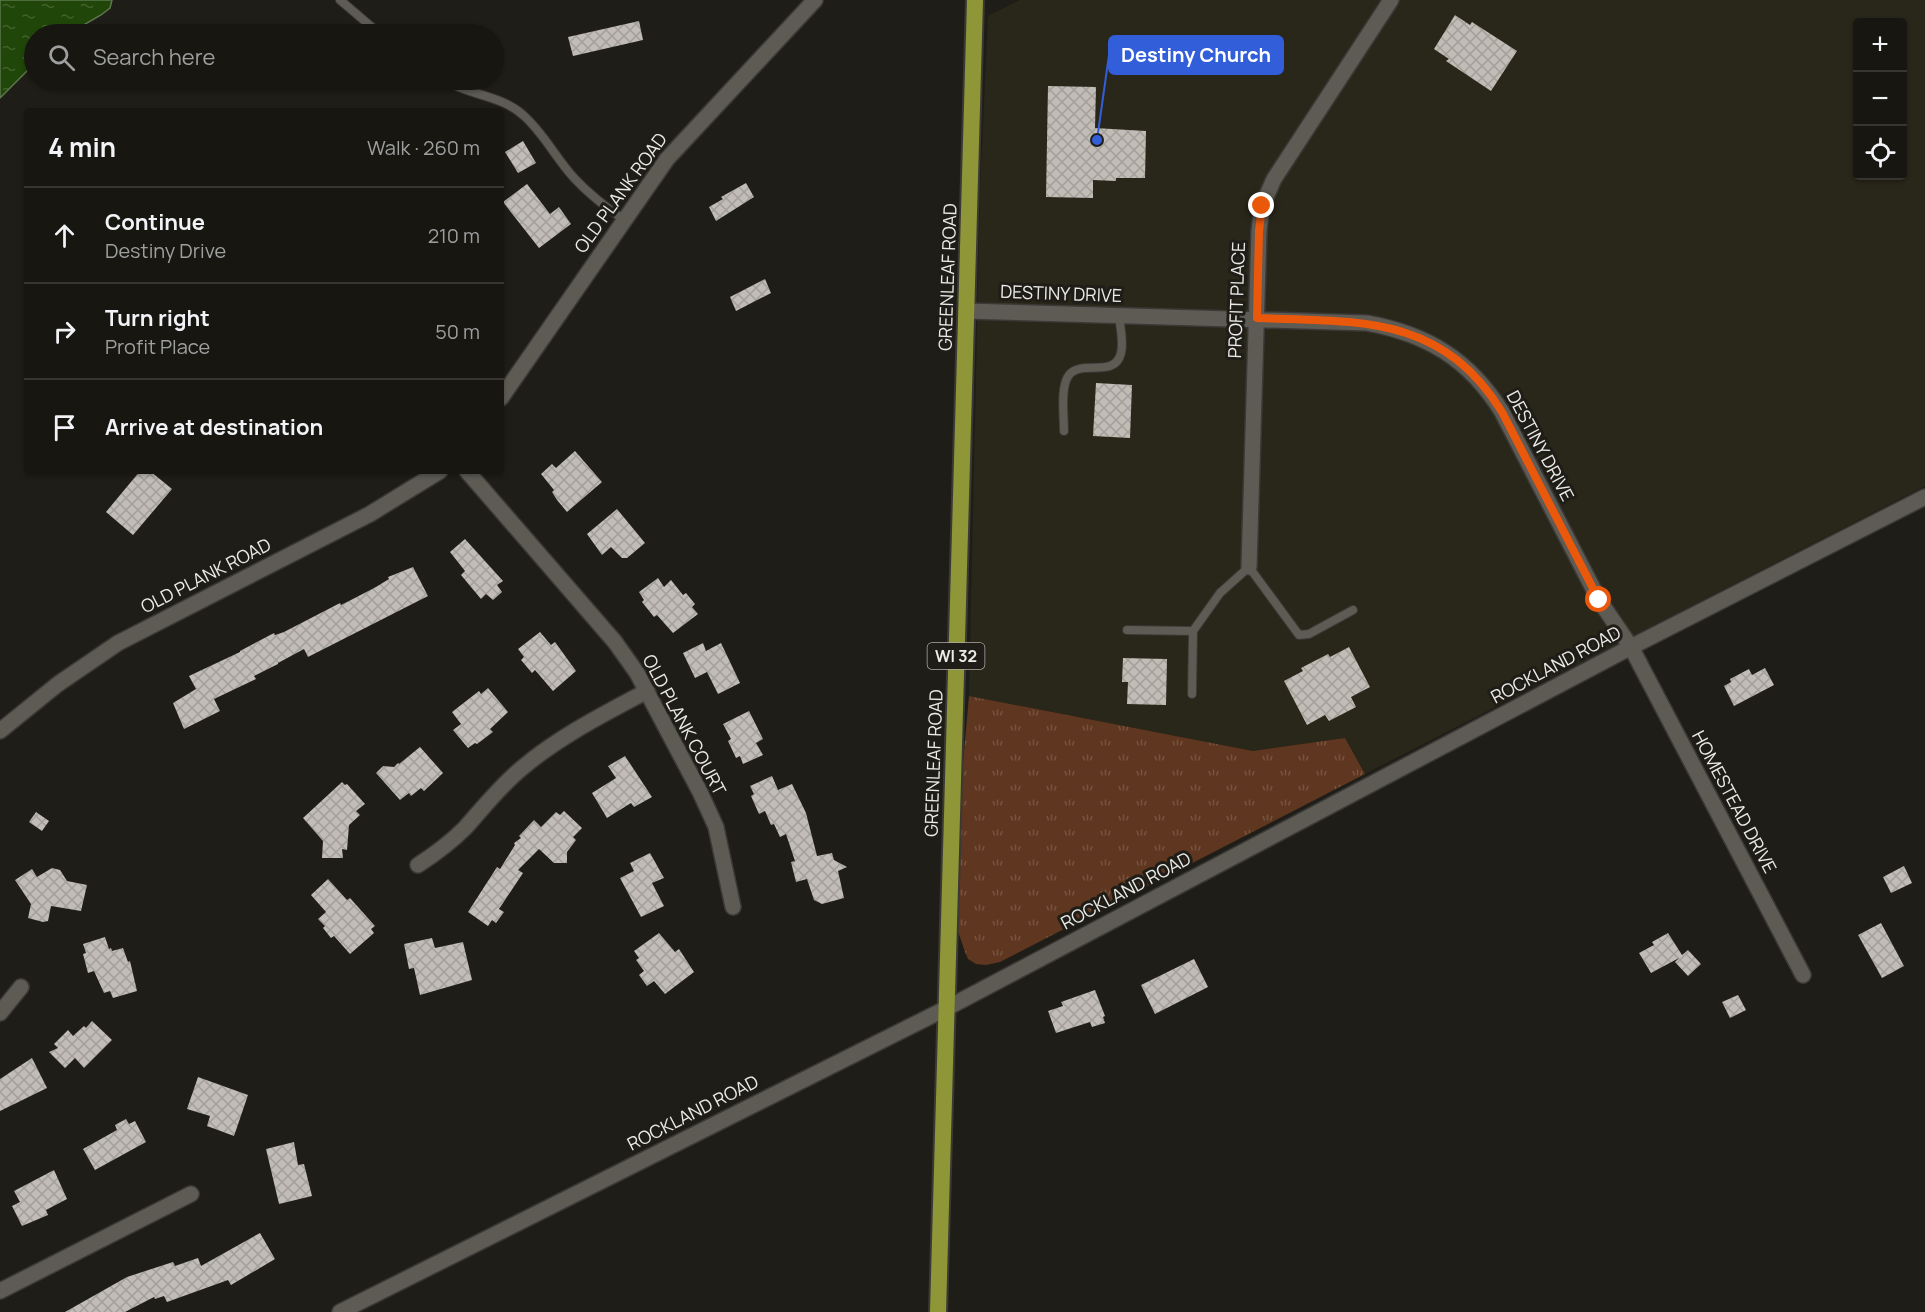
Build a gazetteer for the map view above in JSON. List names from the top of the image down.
{
  "streets": {
    "main road": ["GREENLEAF ROAD", "WI 32"],
    "street": [
      "OLD PLANK ROAD",
      "DESTINY DRIVE",
      "PROFIT PLACE",
      "ROCKLAND ROAD",
      "OLD PLANK COURT",
      "HOMESTEAD DRIVE"
    ]
  },
  "crossings": [
    ["GREENLEAF ROAD", "DESTINY DRIVE"],
    ["GREENLEAF ROAD", "ROCKLAND ROAD"],
    ["DESTINY DRIVE", "PROFIT PLACE"],
    ["DESTINY DRIVE", "ROCKLAND ROAD"],
    ["DESTINY DRIVE", "HOMESTEAD DRIVE"],
    ["ROCKLAND ROAD", "HOMESTEAD DRIVE"]
  ],
  "places": ["Destiny Church"],
  "page": {
    "map_buttons": ["+", "−"],
    "search": "Search here",
    "heading": ["4 min", "Walk · 260 m"],
    "list": [
      ["Continue", "Destiny Drive", "210 m"],
      ["Turn right", "Profit Place", "50 m"],
      "Arrive at destination"
    ]
  }
}
